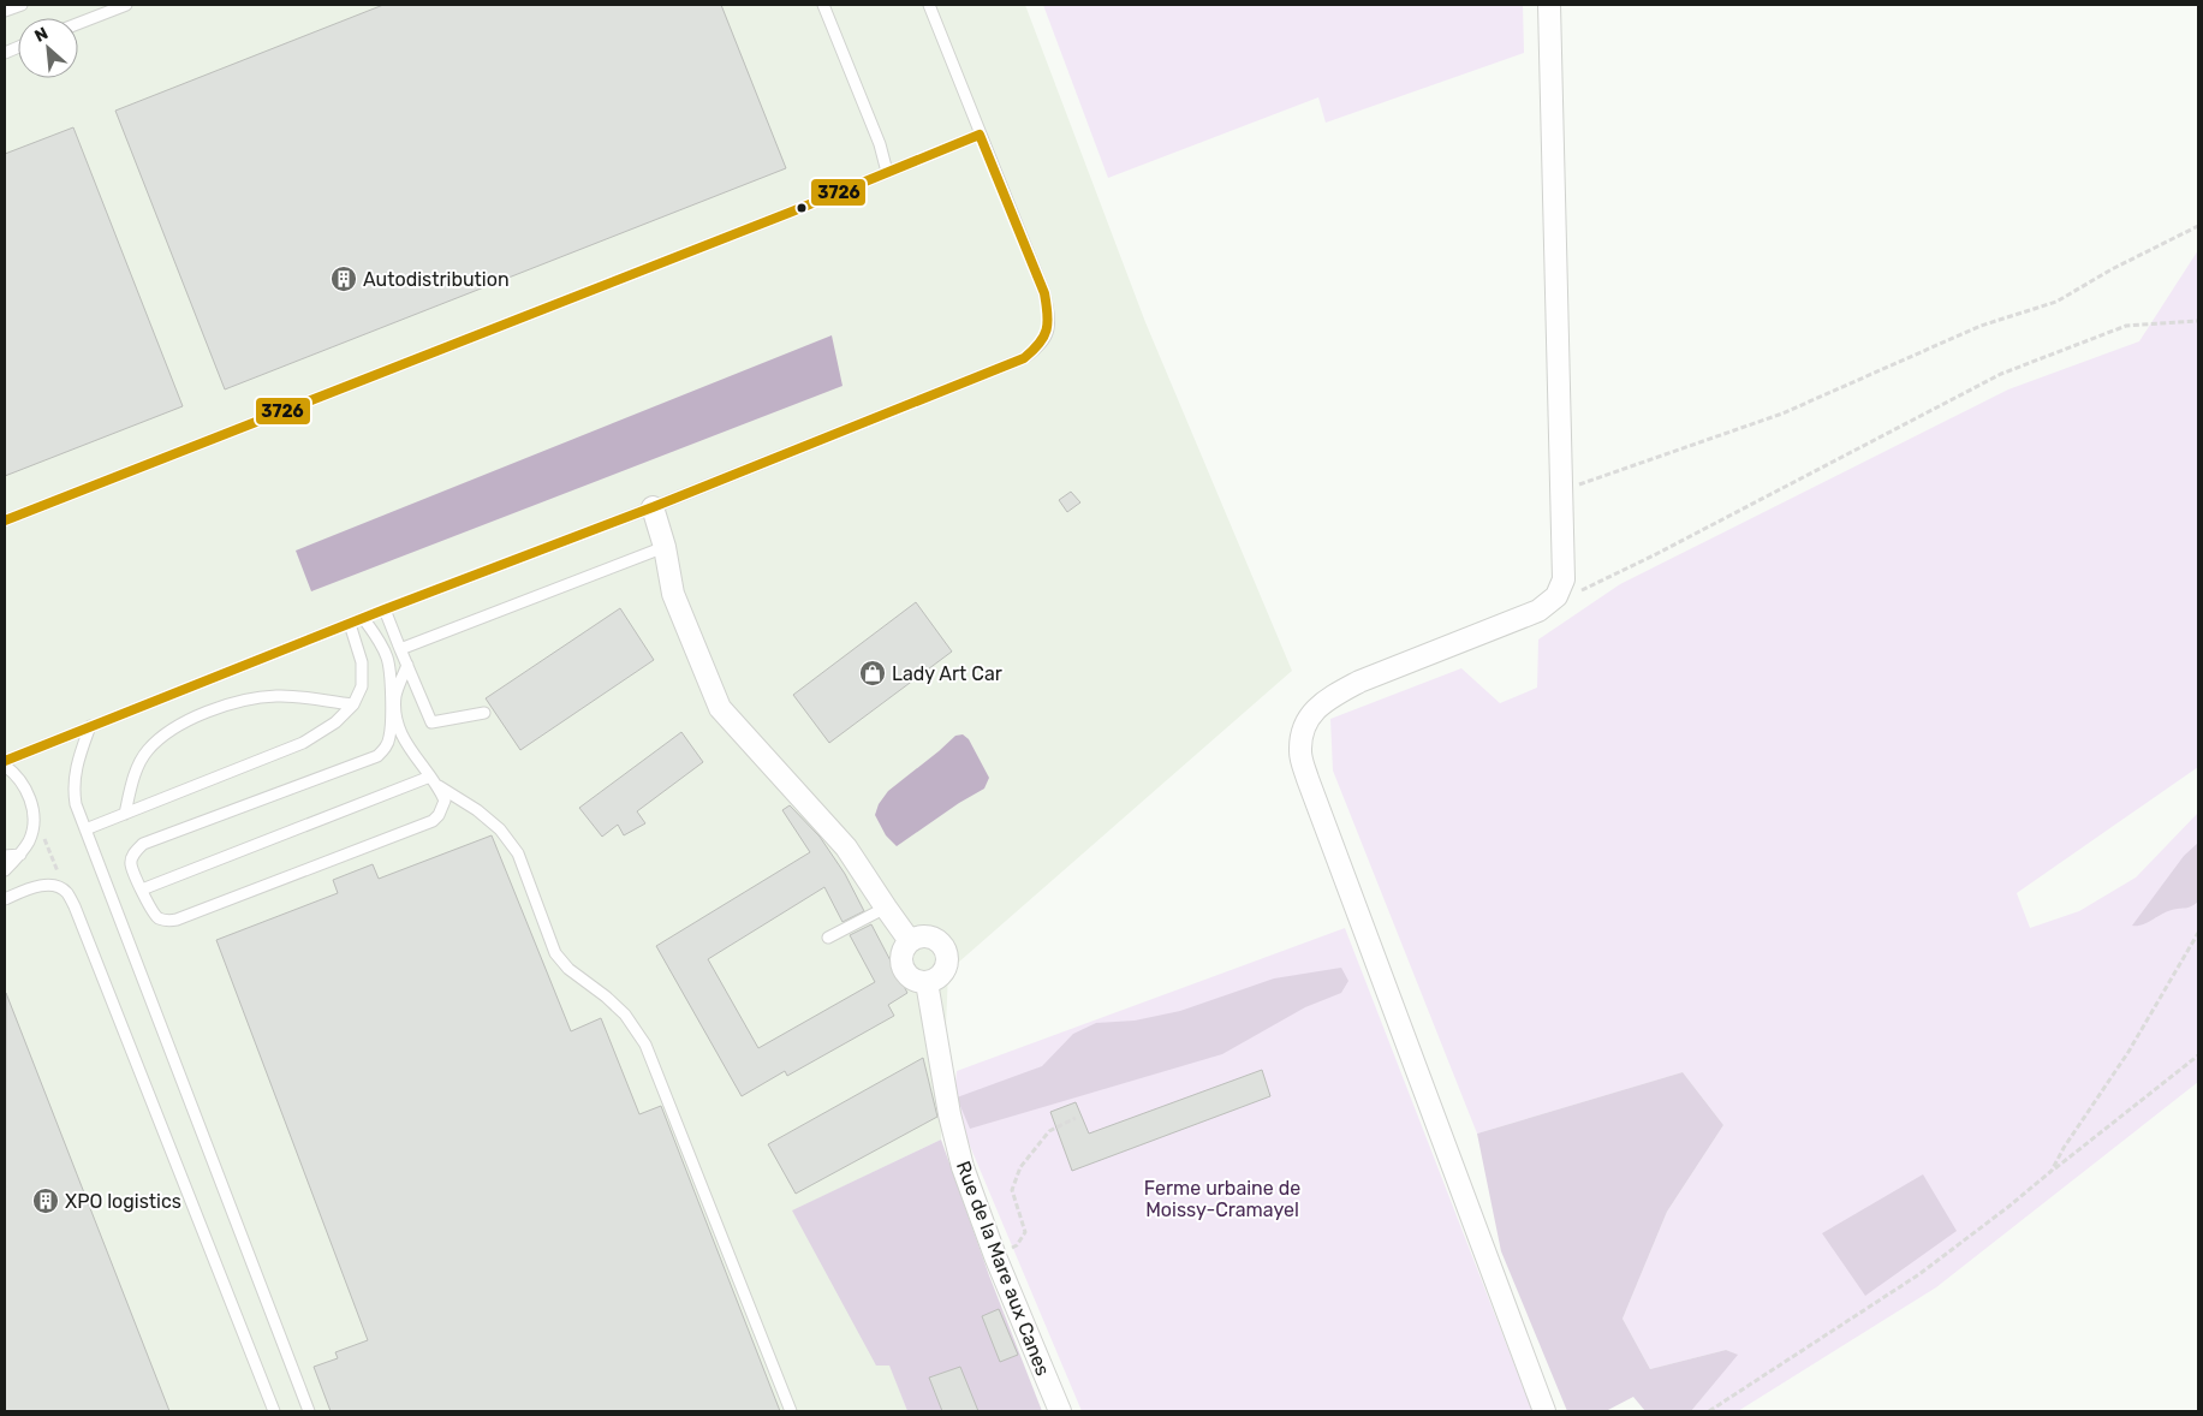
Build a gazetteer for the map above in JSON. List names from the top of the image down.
{
  "streets": {
    "street": ["Rue de la Mare aux Canes"]
  },
  "parks": ["Ferme urbaine de Moissy-Cramayel"],
  "places": {
    "building": ["Autodistribution", "XPO logistics"],
    "shop": ["Lady Art Car"]
  },
  "lines": ["transit line 3726"],
  "north": "top left"
}
